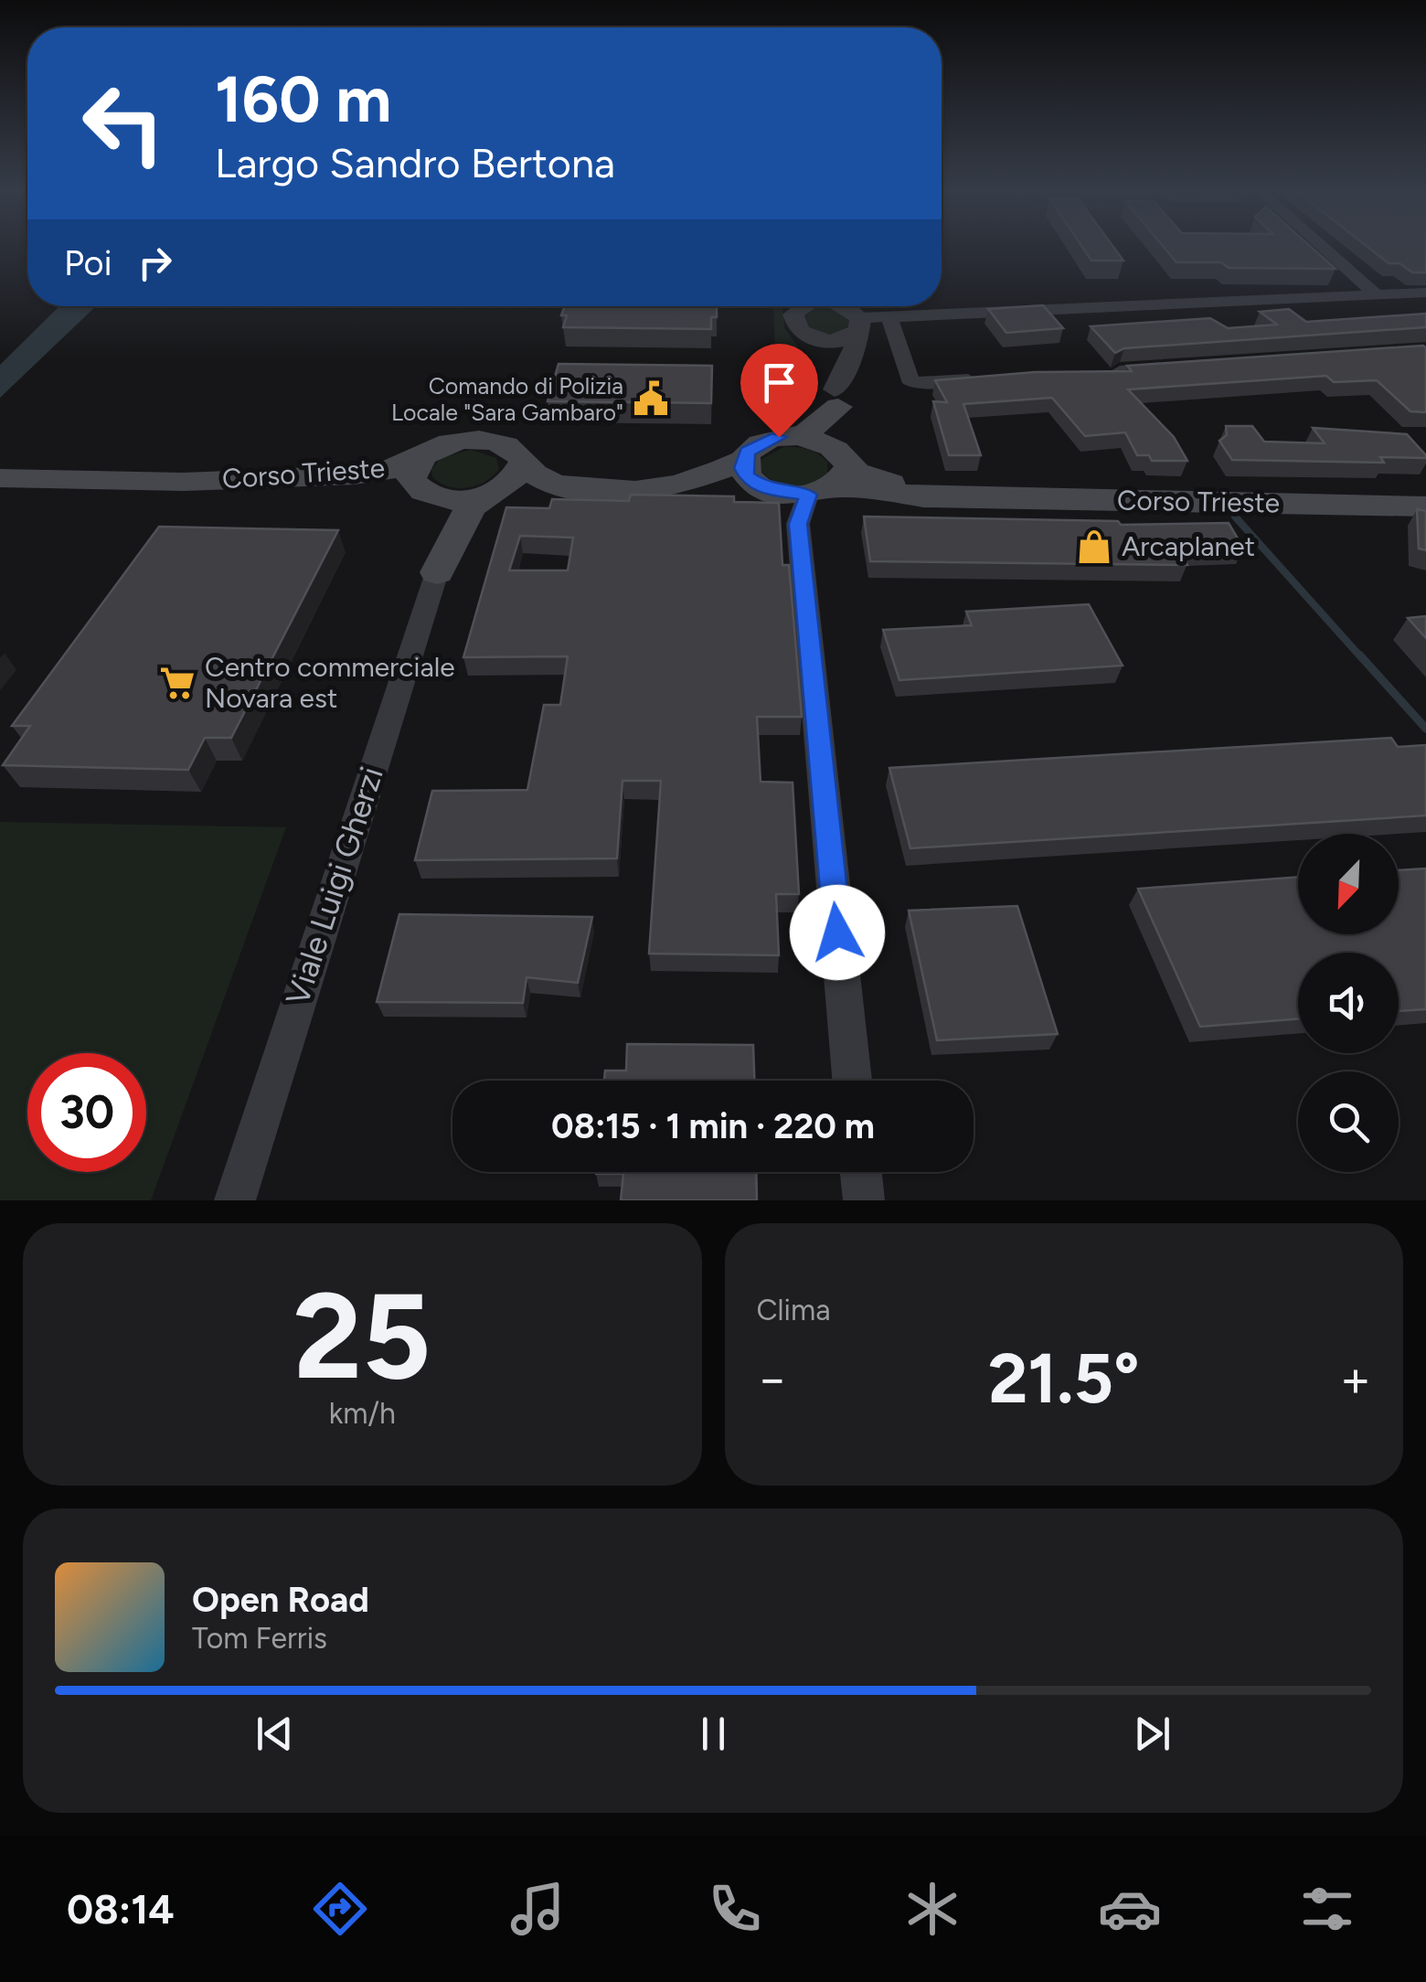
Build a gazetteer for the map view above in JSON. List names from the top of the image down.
{
  "streets": {
    "main road": ["Corso Trieste"],
    "street": ["Viale Luigi Gherzi"]
  },
  "places": {
    "public building": ["Comando di Polizia Locale \"Sara Gambaro\""],
    "shop": ["Arcaplanet"],
    "supermarket": ["Centro commerciale Novara est"]
  },
  "north": "bottom left",
  "page": {
    "turn": ["160 m", "Largo Sandro Bertona"],
    "then": "Poi",
    "limit": "30",
    "trip": "08:15 · 1 min · 220 m",
    "tile": [
      ["25", "km/h"],
      "Clima"
    ],
    "heat": ["−", "21.5°", "+"],
    "song": ["Open Road", "Tom Ferris"],
    "tabs": "08:14"
  }
}
